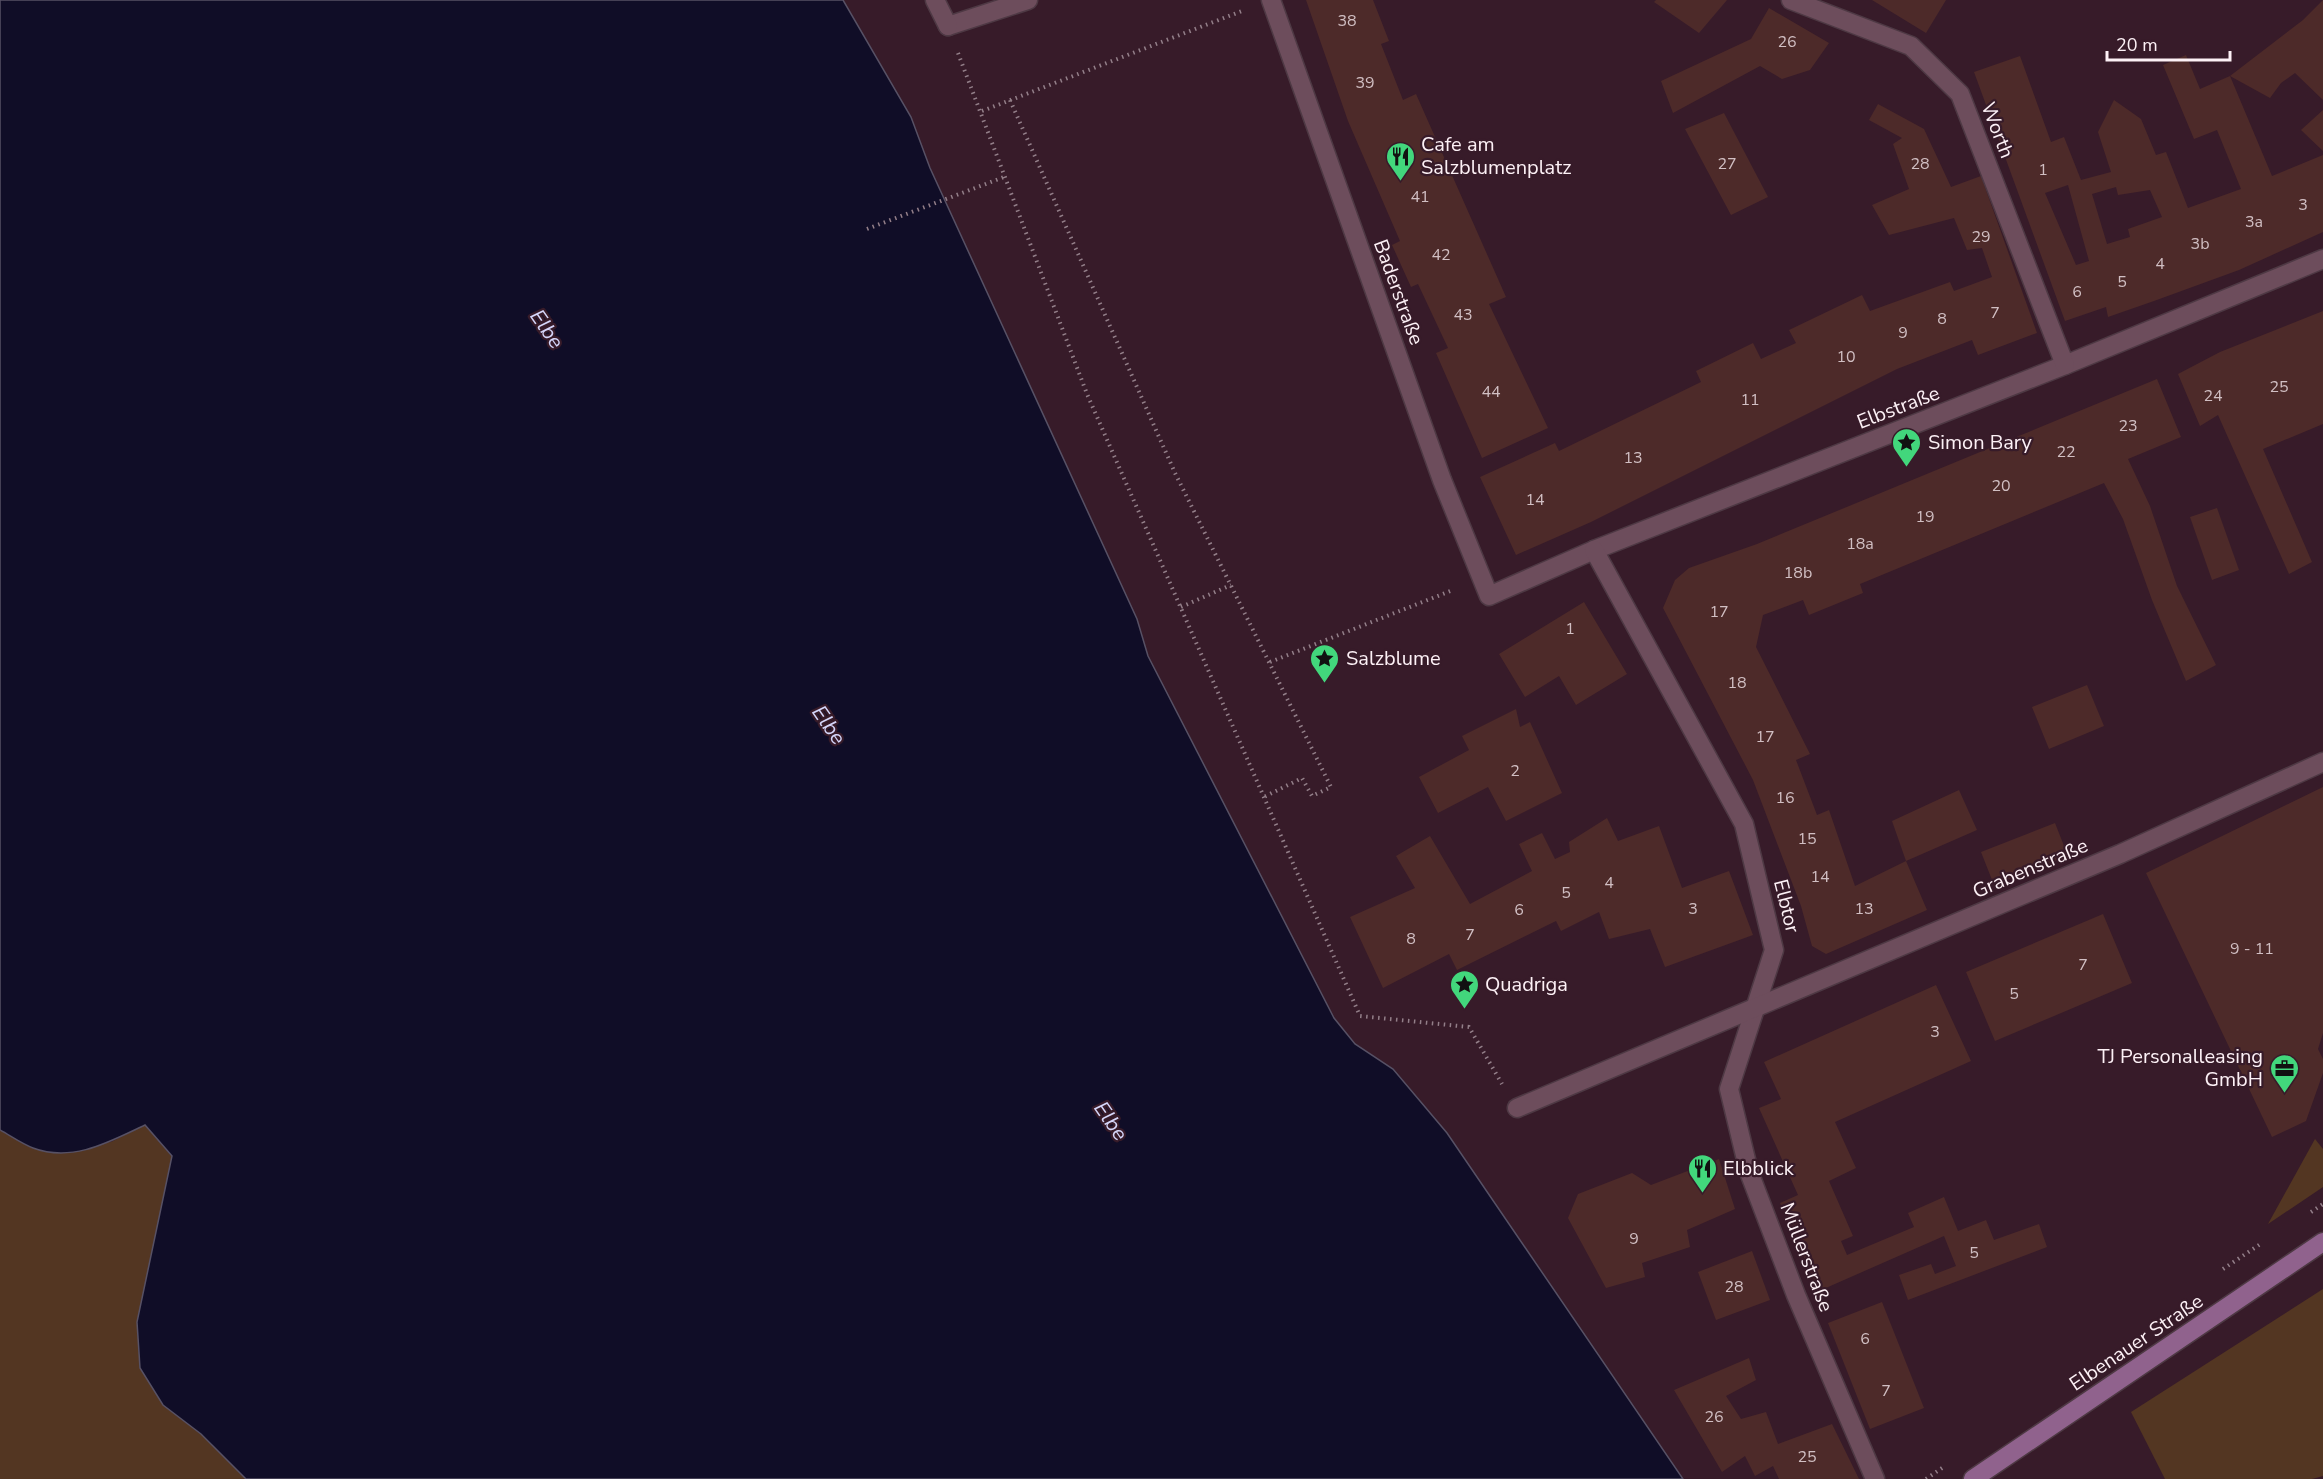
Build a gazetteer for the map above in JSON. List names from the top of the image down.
{
  "streets": {
    "street": [
      "Worth",
      "Baderstraße",
      "Elbstraße",
      "Grabenstraße",
      "Elbtor",
      "Müllerstraße",
      "Elbenauer Straße"
    ]
  },
  "crossings": [
    ["Worth", "Elbstraße"],
    ["Baderstraße", "Elbstraße"],
    ["Elbstraße", "Elbtor"],
    ["Grabenstraße", "Elbtor"],
    ["Grabenstraße", "Müllerstraße"],
    ["Elbtor", "Müllerstraße"]
  ],
  "water": ["Elbe"],
  "places": {
    "restaurant": ["Cafe am Salzblumenplatz", "Elbblick"],
    "place": ["Simon Bary", "Salzblume", "Quadriga"],
    "office": ["TJ Personalleasing GmbH"]
  },
  "house_numbers": [
    "38",
    "26",
    "39",
    "27",
    "28",
    "1",
    "41",
    "3",
    "3a",
    "29",
    "3b",
    "42",
    "4",
    "5",
    "6",
    "7",
    "43",
    "8",
    "9",
    "10",
    "25",
    "44",
    "24",
    "11",
    "23",
    "22",
    "13",
    "20",
    "14",
    "19",
    "18a",
    "18b",
    "17",
    "1",
    "18",
    "17",
    "2",
    "16",
    "15",
    "14",
    "4",
    "5",
    "3",
    "13",
    "6",
    "7",
    "8",
    "9 - 11",
    "7",
    "5",
    "3",
    "9",
    "5",
    "28",
    "6",
    "7",
    "26",
    "25"
  ],
  "scale_bar": "20 m"
}
